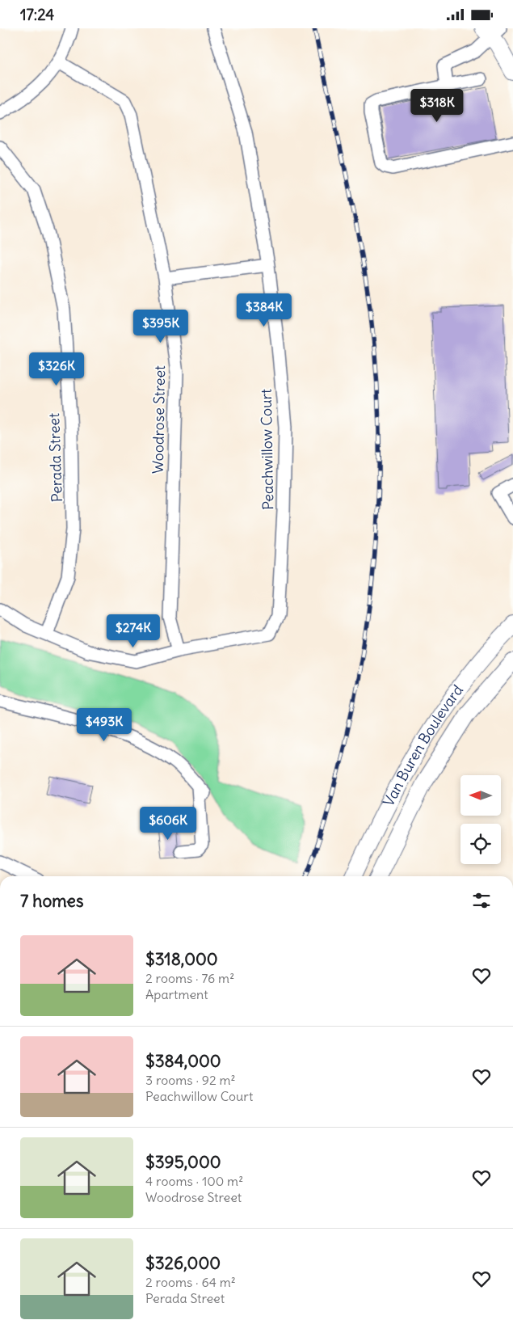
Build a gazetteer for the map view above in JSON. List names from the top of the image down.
{
  "streets": {
    "main road": ["Van Buren Boulevard"],
    "street": ["Woodrose Street", "Peachwillow Court", "Perada Street"]
  },
  "crossings": [
    ["Woodrose Street", "Peachwillow Court"]
  ],
  "north": "left",
  "page": {
    "status": "17:24",
    "price": [
      "$318K",
      "$384K",
      "$395K",
      "$326K",
      "$274K",
      "$493K",
      "$606K"
    ],
    "heading": "7 homes",
    "list": [
      {
        "name": "$318,000",
        "note": "2 rooms · 76 m² · Apartment"
      },
      {
        "name": "$384,000",
        "note": "3 rooms · 92 m² · Peachwillow Court"
      },
      {
        "name": "$395,000",
        "note": "4 rooms · 100 m² · Woodrose Street"
      },
      {
        "name": "$326,000",
        "note": "2 rooms · 64 m² · Perada Street"
      }
    ]
  }
}
